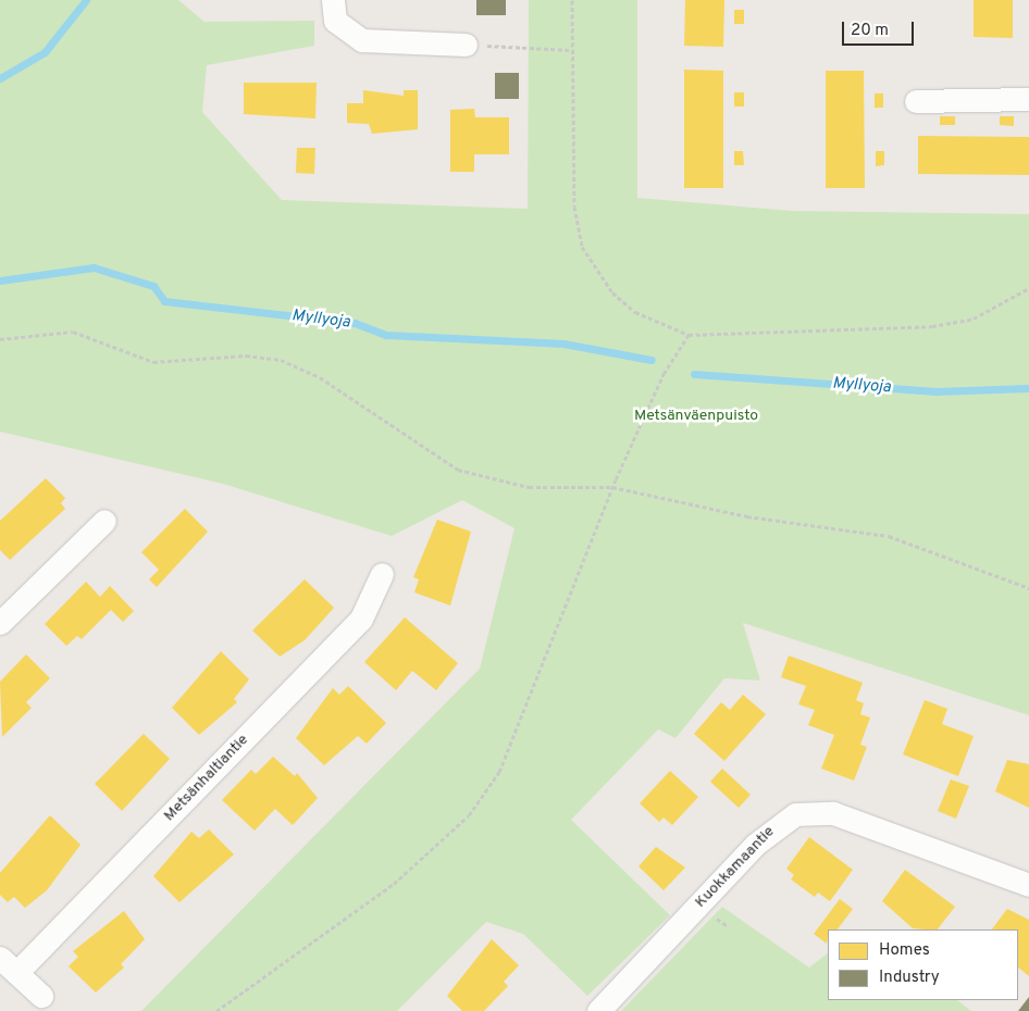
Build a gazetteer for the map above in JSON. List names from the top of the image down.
{
  "streets": {
    "street": ["Metsänhaltiantie", "Kuokkamaantie"]
  },
  "water": ["Myllyoja"],
  "parks": ["Metsänväenpuisto"],
  "legend": ["Homes", "Industry"],
  "scale_bar": "20 m"
}
